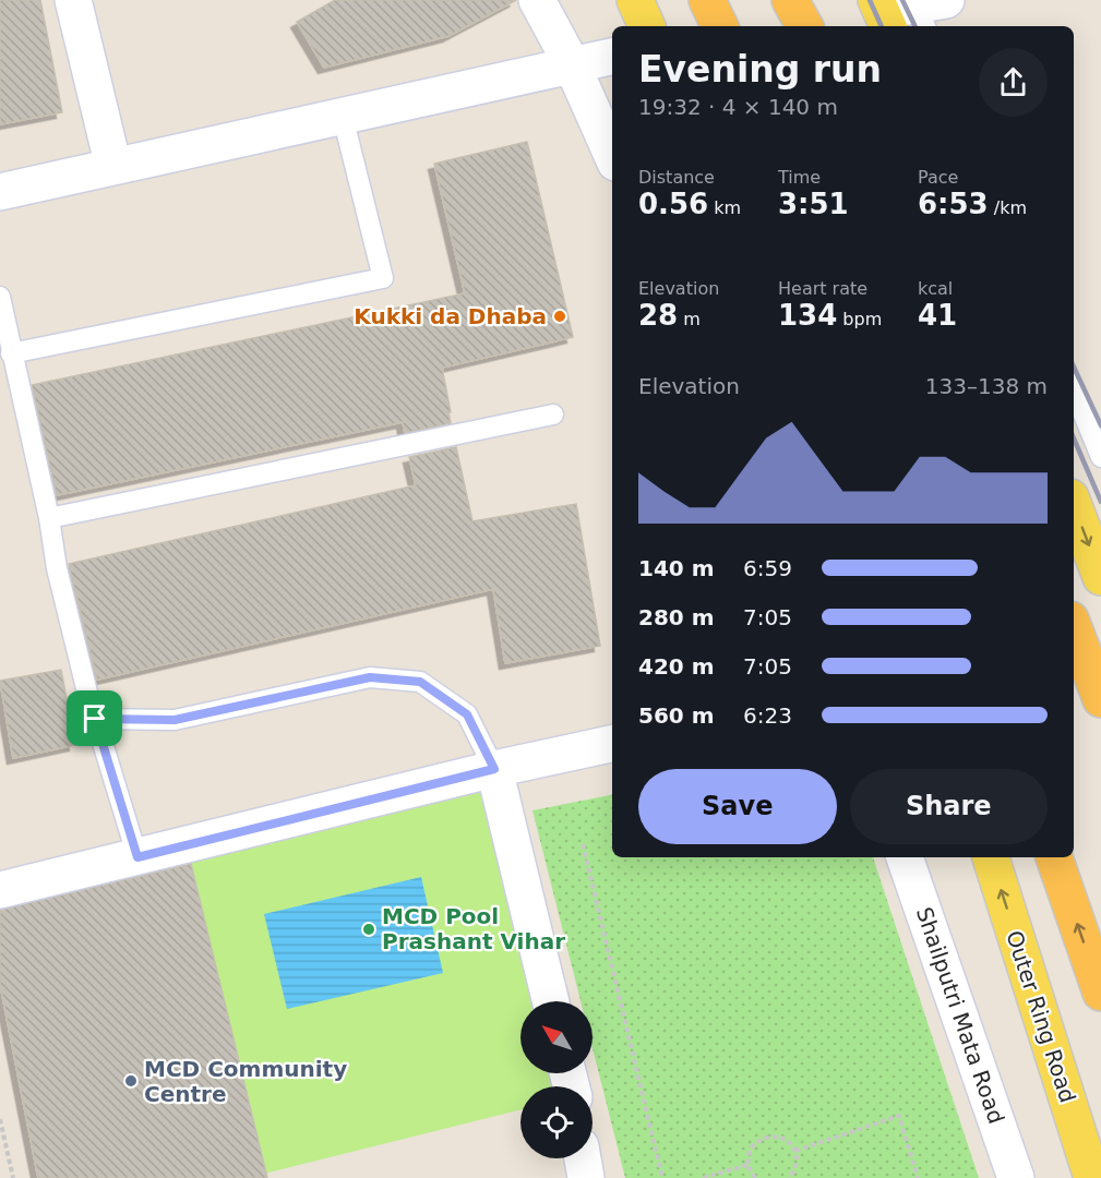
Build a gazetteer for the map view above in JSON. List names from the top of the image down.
{
  "streets": {
    "main road": ["Outer Ring Road"],
    "street": ["Shailputri Mata Road"]
  },
  "one_way": ["Outer Ring Road"],
  "places": ["Kukki da Dhaba", "MCD Pool Prashant Vihar", "MCD Community Centre"],
  "north": "top left",
  "page": {
    "heading": ["Evening run", "19:32 · 4 × 140 m"],
    "stats": [
      ["Distance", "0.56 km"],
      ["Time", "3:51"],
      ["Pace", "6:53 /km"],
      ["Elevation", "28 m"],
      ["Heart rate", "134 bpm"],
      ["kcal", "41"]
    ],
    "chart": ["Elevation", "133–138 m"],
    "list": [
      {
        "name": "140 m",
        "note": "6:59"
      },
      {
        "name": "280 m",
        "note": "7:05"
      },
      {
        "name": "420 m",
        "note": "7:05"
      },
      {
        "name": "560 m",
        "note": "6:23"
      }
    ],
    "buttons": ["Save", "Share"]
  }
}
